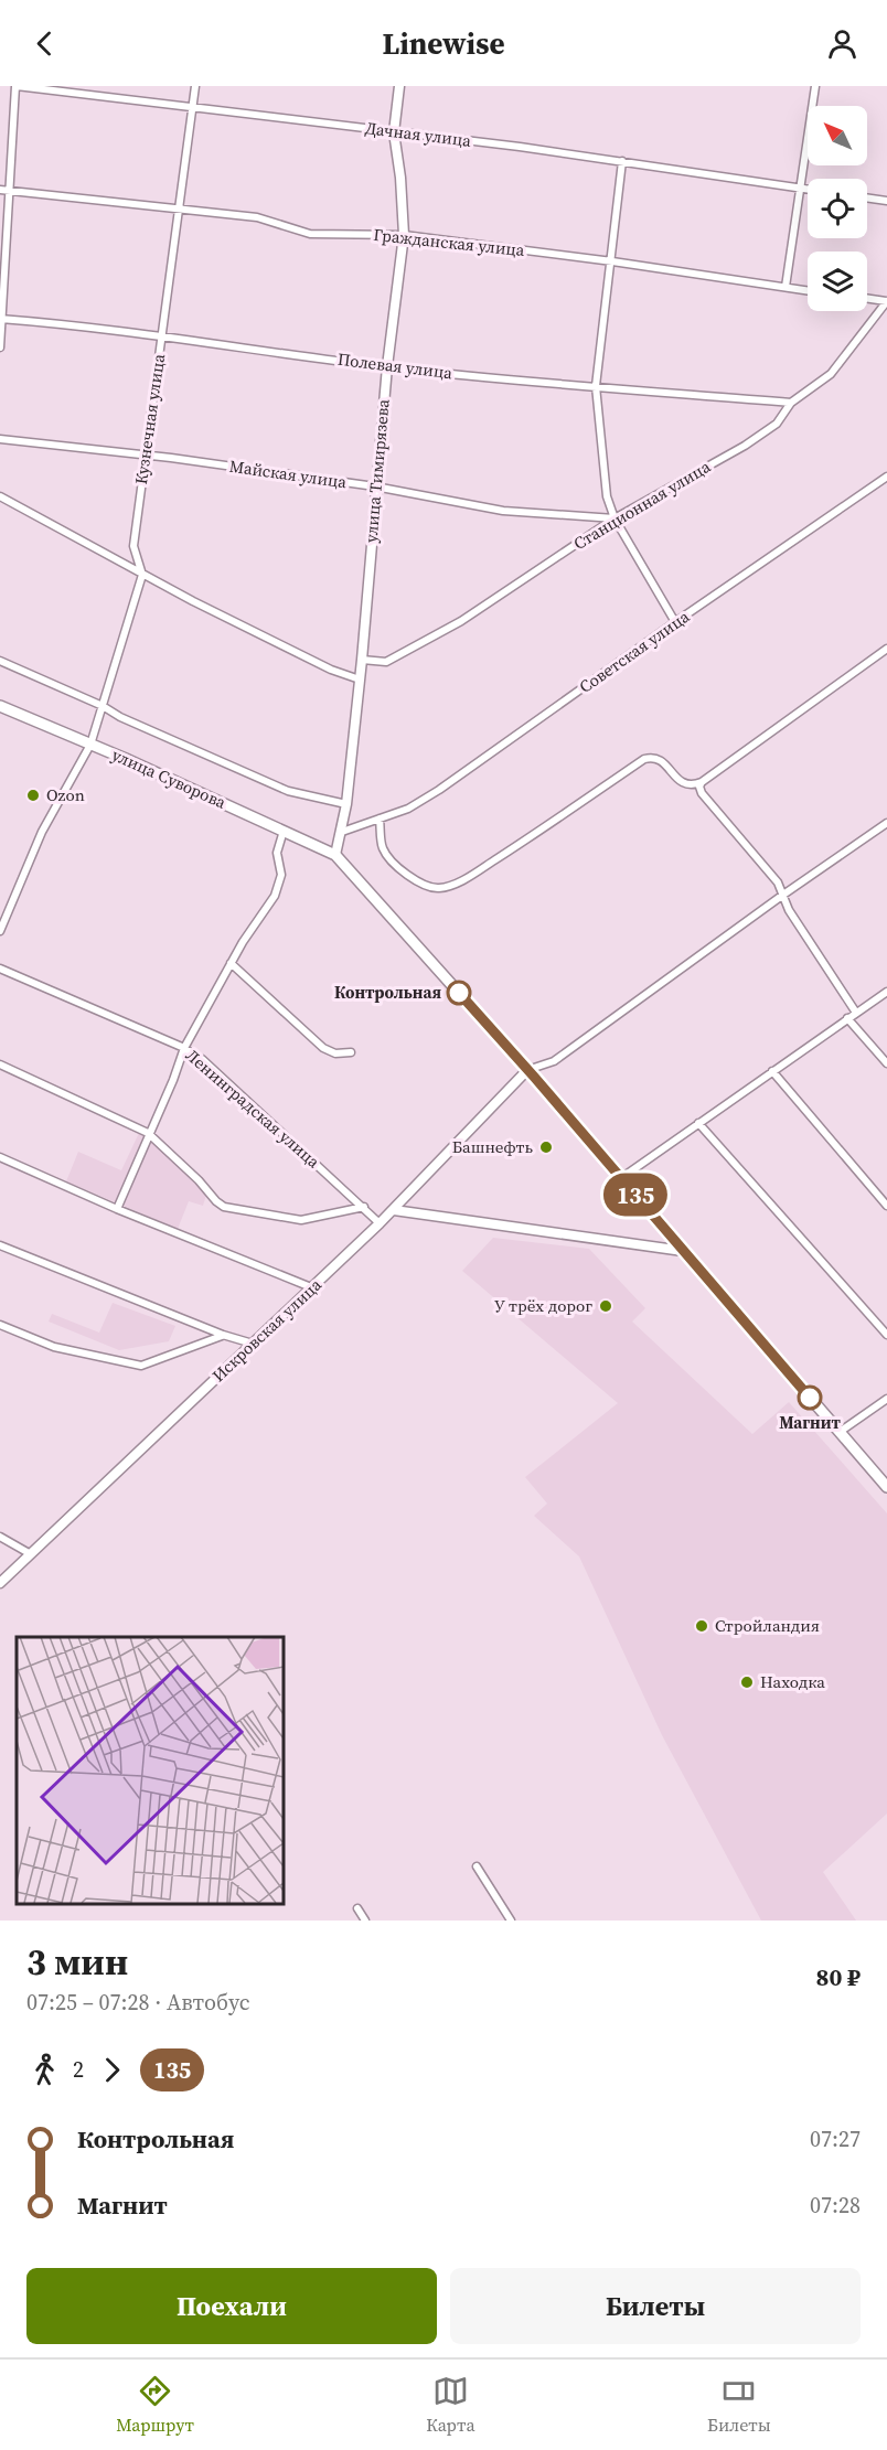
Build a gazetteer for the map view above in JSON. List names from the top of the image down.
{
  "streets": {
    "main road": ["улица Тимирязева", "улица Суворова", "Искровская улица"],
    "street": [
      "Дачная улица",
      "Гражданская улица",
      "Полевая улица",
      "Кузнечная улица",
      "Майская улица",
      "Станционная улица",
      "Советская улица",
      "Ленинградская улица"
    ]
  },
  "crossings": [
    ["Дачная улица", "Кузнечная улица"],
    ["Дачная улица", "улица Тимирязева"],
    ["Гражданская улица", "Кузнечная улица"],
    ["Гражданская улица", "улица Тимирязева"],
    ["Полевая улица", "Кузнечная улица"],
    ["Полевая улица", "улица Тимирязева"],
    ["Полевая улица", "Станционная улица"],
    ["Кузнечная улица", "Майская улица"],
    ["улица Тимирязева", "Майская улица"],
    ["улица Тимирязева", "Станционная улица"],
    ["улица Тимирязева", "Советская улица"],
    ["улица Тимирязева", "улица Суворова"],
    ["Майская улица", "Станционная улица"],
    ["Ленинградская улица", "Искровская улица"]
  ],
  "places": [
    "Ozon",
    "Контрольная",
    "Башнефть",
    "У трёх дорог",
    "Магнит",
    "Стройландия",
    "Находка"
  ],
  "lines": ["bus line 135"],
  "north": "top left",
  "page": {
    "header": "Linewise",
    "on_map": "135",
    "heading": ["3 мин", "07:25 – 07:28 · Автобус", "80 ₽"],
    "legs": ["2", "135"],
    "list": [
      {
        "name": "Контрольная",
        "value": "07:27"
      },
      {
        "name": "Магнит",
        "value": "07:28"
      }
    ],
    "buttons": ["Поехали", "Билеты"],
    "tabs": ["Маршрут", "Карта", "Билеты"]
  }
}
